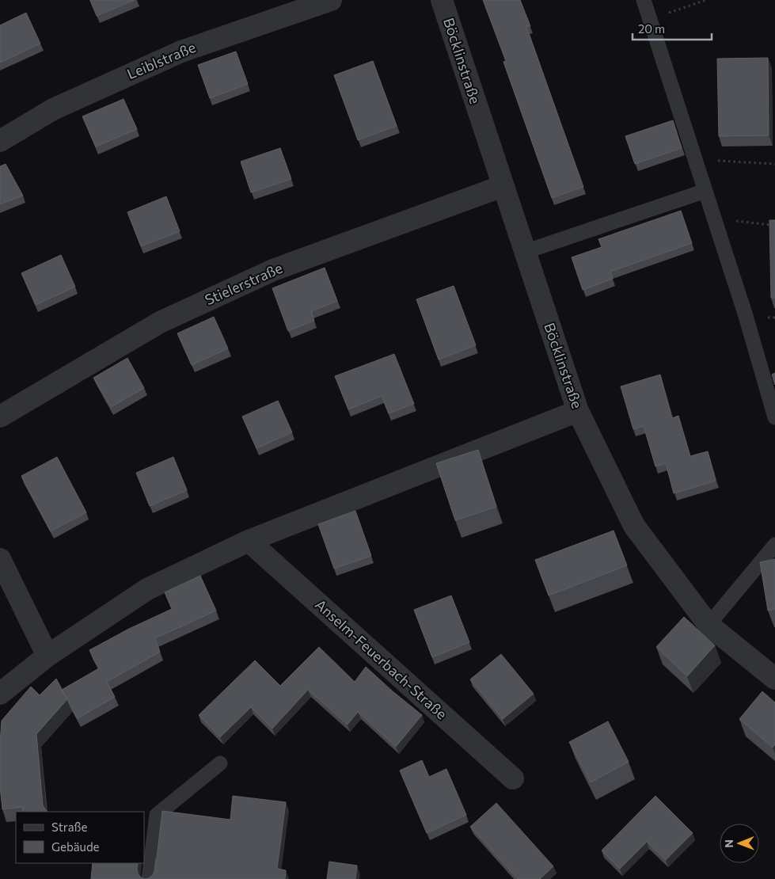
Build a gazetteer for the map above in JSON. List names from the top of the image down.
{
  "streets": {
    "street": [
      "Leiblstraße",
      "Böcklinstraße",
      "Stielerstraße",
      "Anselm-Feuerbach-Straße"
    ]
  },
  "crossings": [
    ["Böcklinstraße", "Stielerstraße"]
  ],
  "legend": ["Straße", "Gebäude"],
  "scale_bar": "20 m",
  "north": "left"
}
